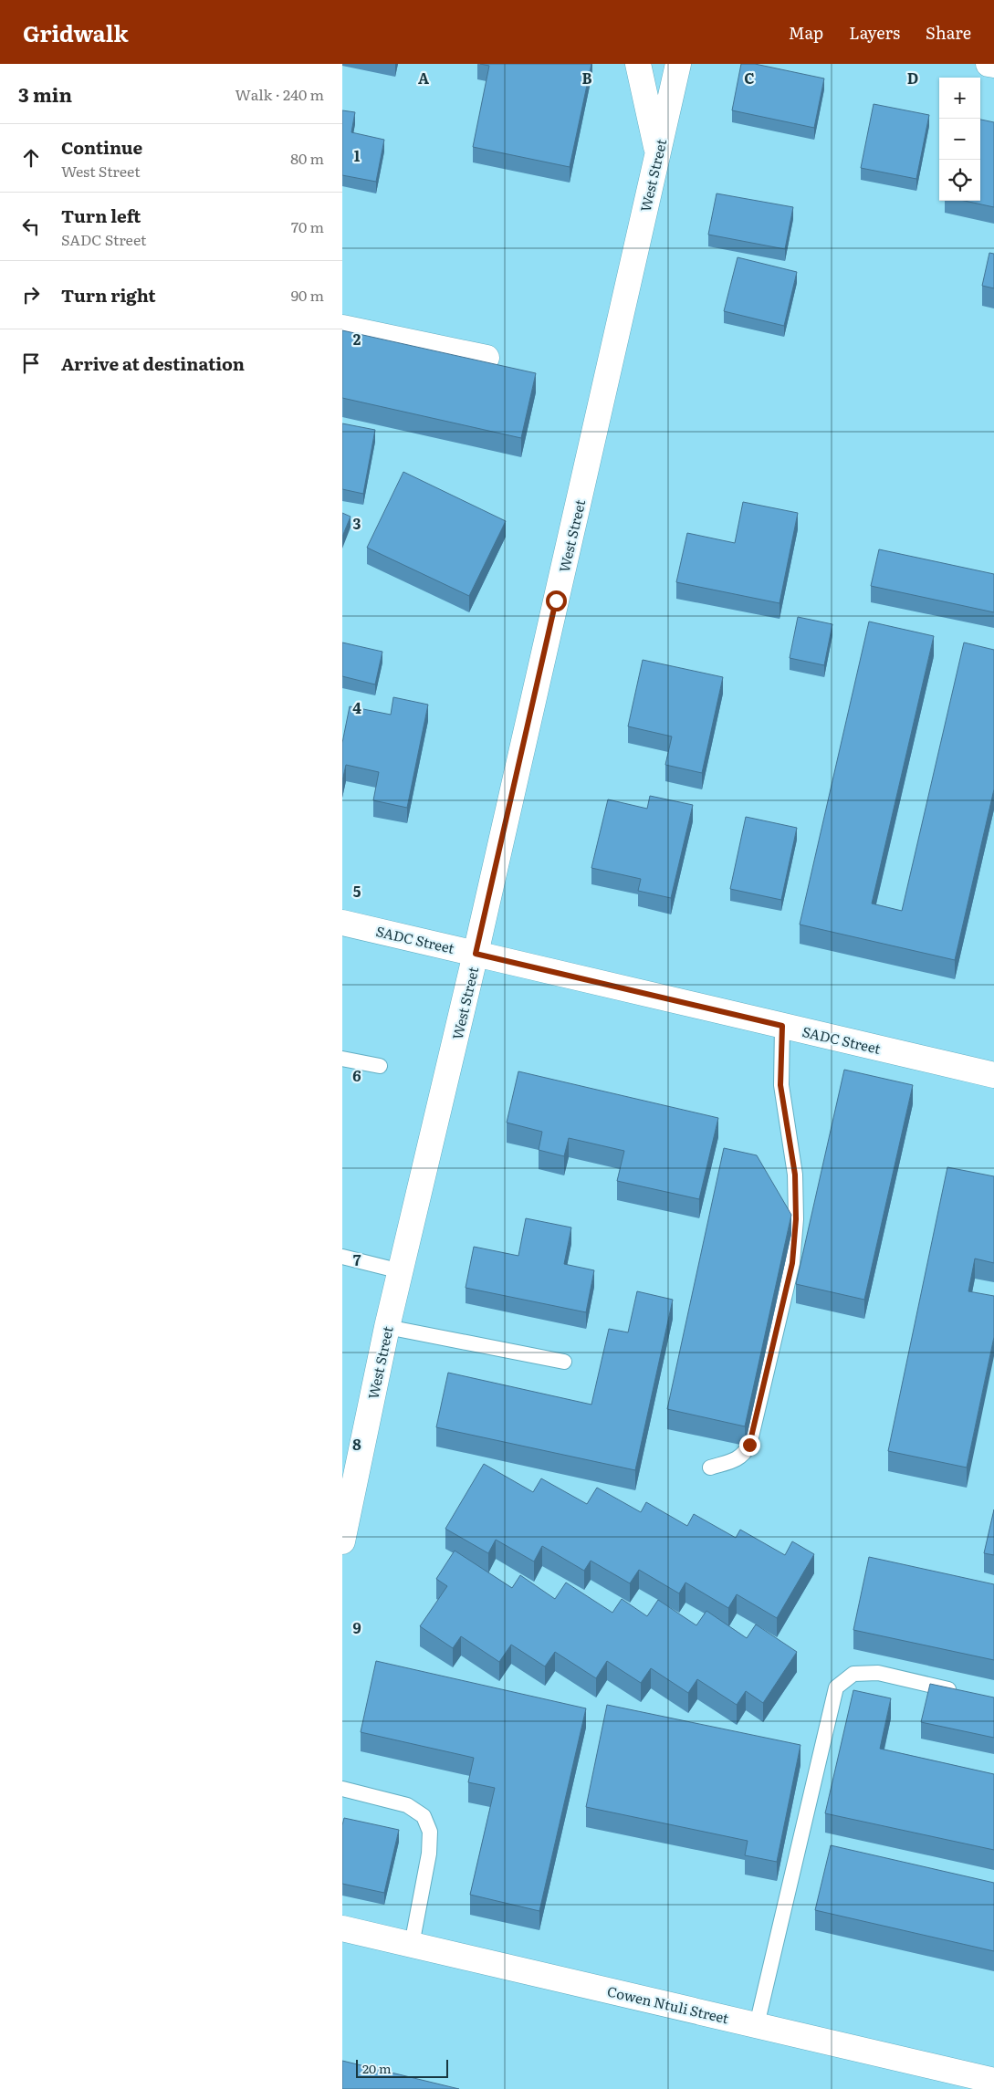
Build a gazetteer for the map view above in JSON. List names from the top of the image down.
{
  "streets": {
    "street": ["West Street", "SADC Street", "Cowen Ntuli Street"]
  },
  "crossings": [
    ["West Street", "SADC Street"]
  ],
  "scale_bar": "20 m",
  "page": {
    "header": "Gridwalk",
    "nav": ["Map", "Layers", "Share"],
    "heading": ["3 min", "Walk · 240 m"],
    "map_buttons": ["+", "−"],
    "list": [
      ["Continue", "West Street", "80 m"],
      ["Turn left", "SADC Street", "70 m"],
      ["Turn right", "90 m"],
      "Arrive at destination"
    ],
    "scale": "20 m"
  },
  "grid": {
    "columns": [
      "A",
      "B",
      "C",
      "D"
    ],
    "rows": [
      "1",
      "2",
      "3",
      "4",
      "5",
      "6",
      "7",
      "8",
      "9"
    ]
  }
}
